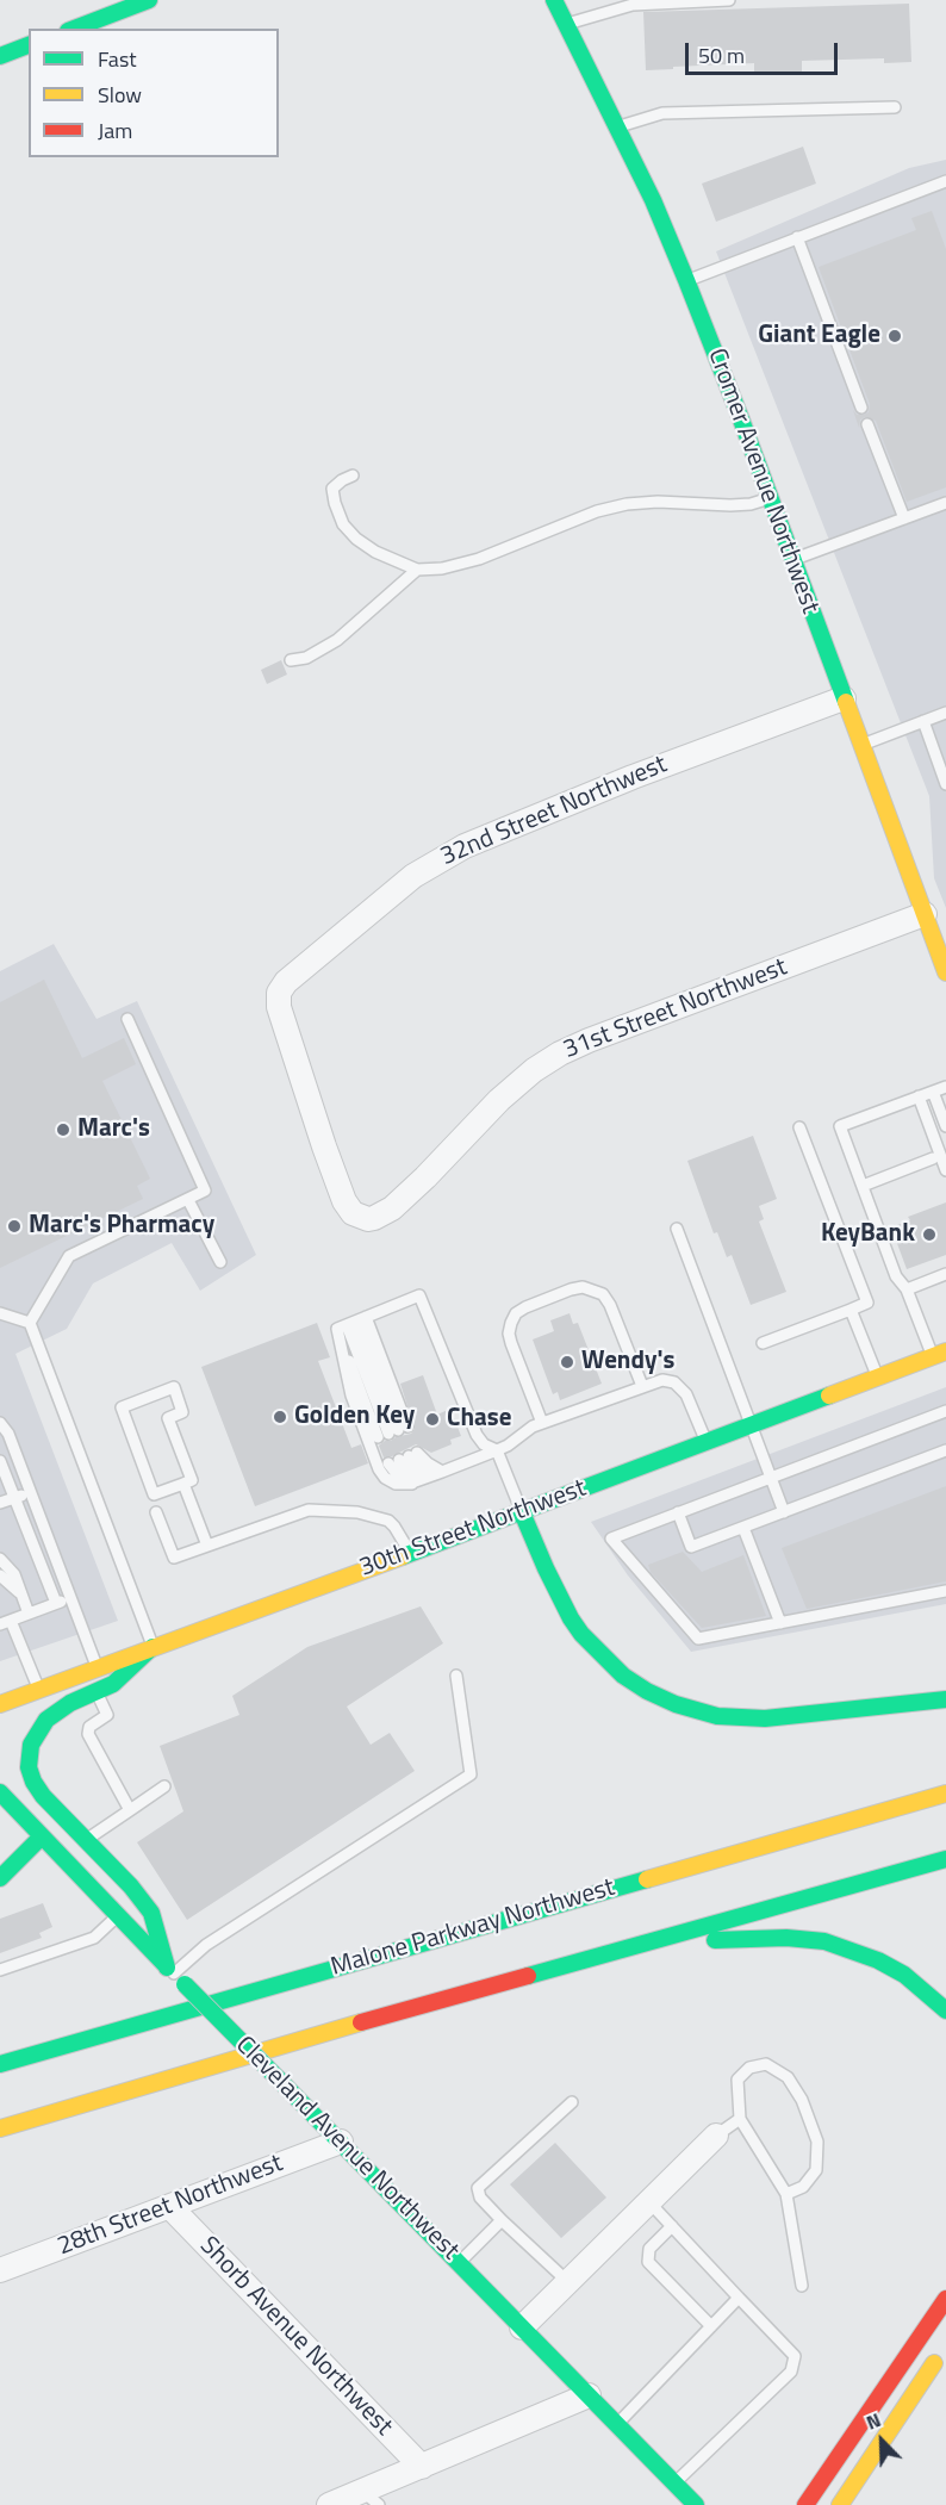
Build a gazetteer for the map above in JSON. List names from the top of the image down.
{
  "streets": {
    "main road": [
      "Cromer Avenue Northwest",
      "30th Street Northwest",
      "Malone Parkway Northwest",
      "Cleveland Avenue Northwest"
    ],
    "street": [
      "32nd Street Northwest",
      "31st Street Northwest",
      "28th Street Northwest",
      "Shorb Avenue Northwest"
    ]
  },
  "crossings": [
    ["Cromer Avenue Northwest", "32nd Street Northwest"],
    ["Cromer Avenue Northwest", "31st Street Northwest"],
    ["32nd Street Northwest", "31st Street Northwest"],
    ["Cleveland Avenue Northwest", "28th Street Northwest"],
    ["28th Street Northwest", "Shorb Avenue Northwest"]
  ],
  "places": [
    "Giant Eagle",
    "Marc's",
    "Marc's Pharmacy",
    "KeyBank",
    "Wendy's",
    "Golden Key",
    "Chase"
  ],
  "legend": ["Fast", "Slow", "Jam"],
  "scale_bar": "50 m",
  "north": "top left"
}
